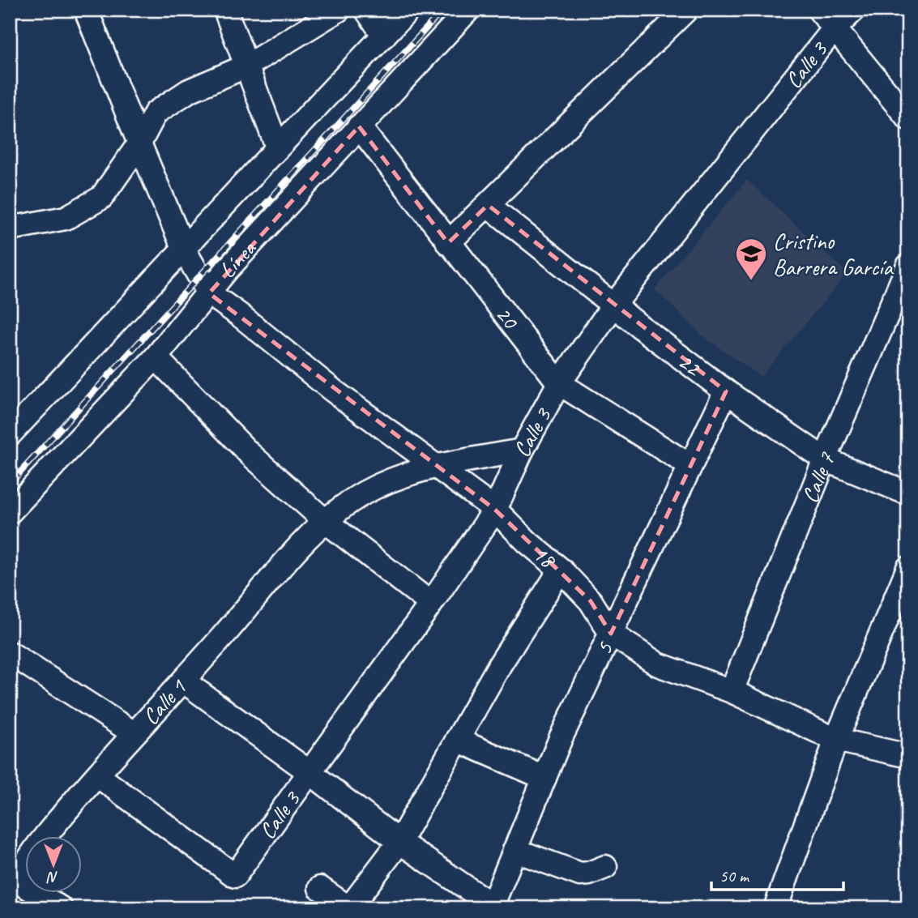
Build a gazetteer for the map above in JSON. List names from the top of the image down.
{
  "streets": {
    "street": [
      "Calle 3",
      "Línea",
      "20",
      "22",
      "Calle 7",
      "18",
      "5",
      "Calle 1"
    ]
  },
  "crossings": [
    ["Calle 3", "20"],
    ["Calle 3", "22"],
    ["Calle 3", "18"],
    ["Calle 3", "Calle 1"],
    ["Línea", "20"],
    ["Línea", "18"],
    ["20", "5"],
    ["22", "Calle 7"],
    ["22", "5"],
    ["Calle 7", "18"],
    ["18", "5"],
    ["18", "Calle 1"]
  ],
  "places": {
    "school or university": ["Cristino Barrera García"]
  },
  "scale_bar": "50 m",
  "north": "bottom"
}
